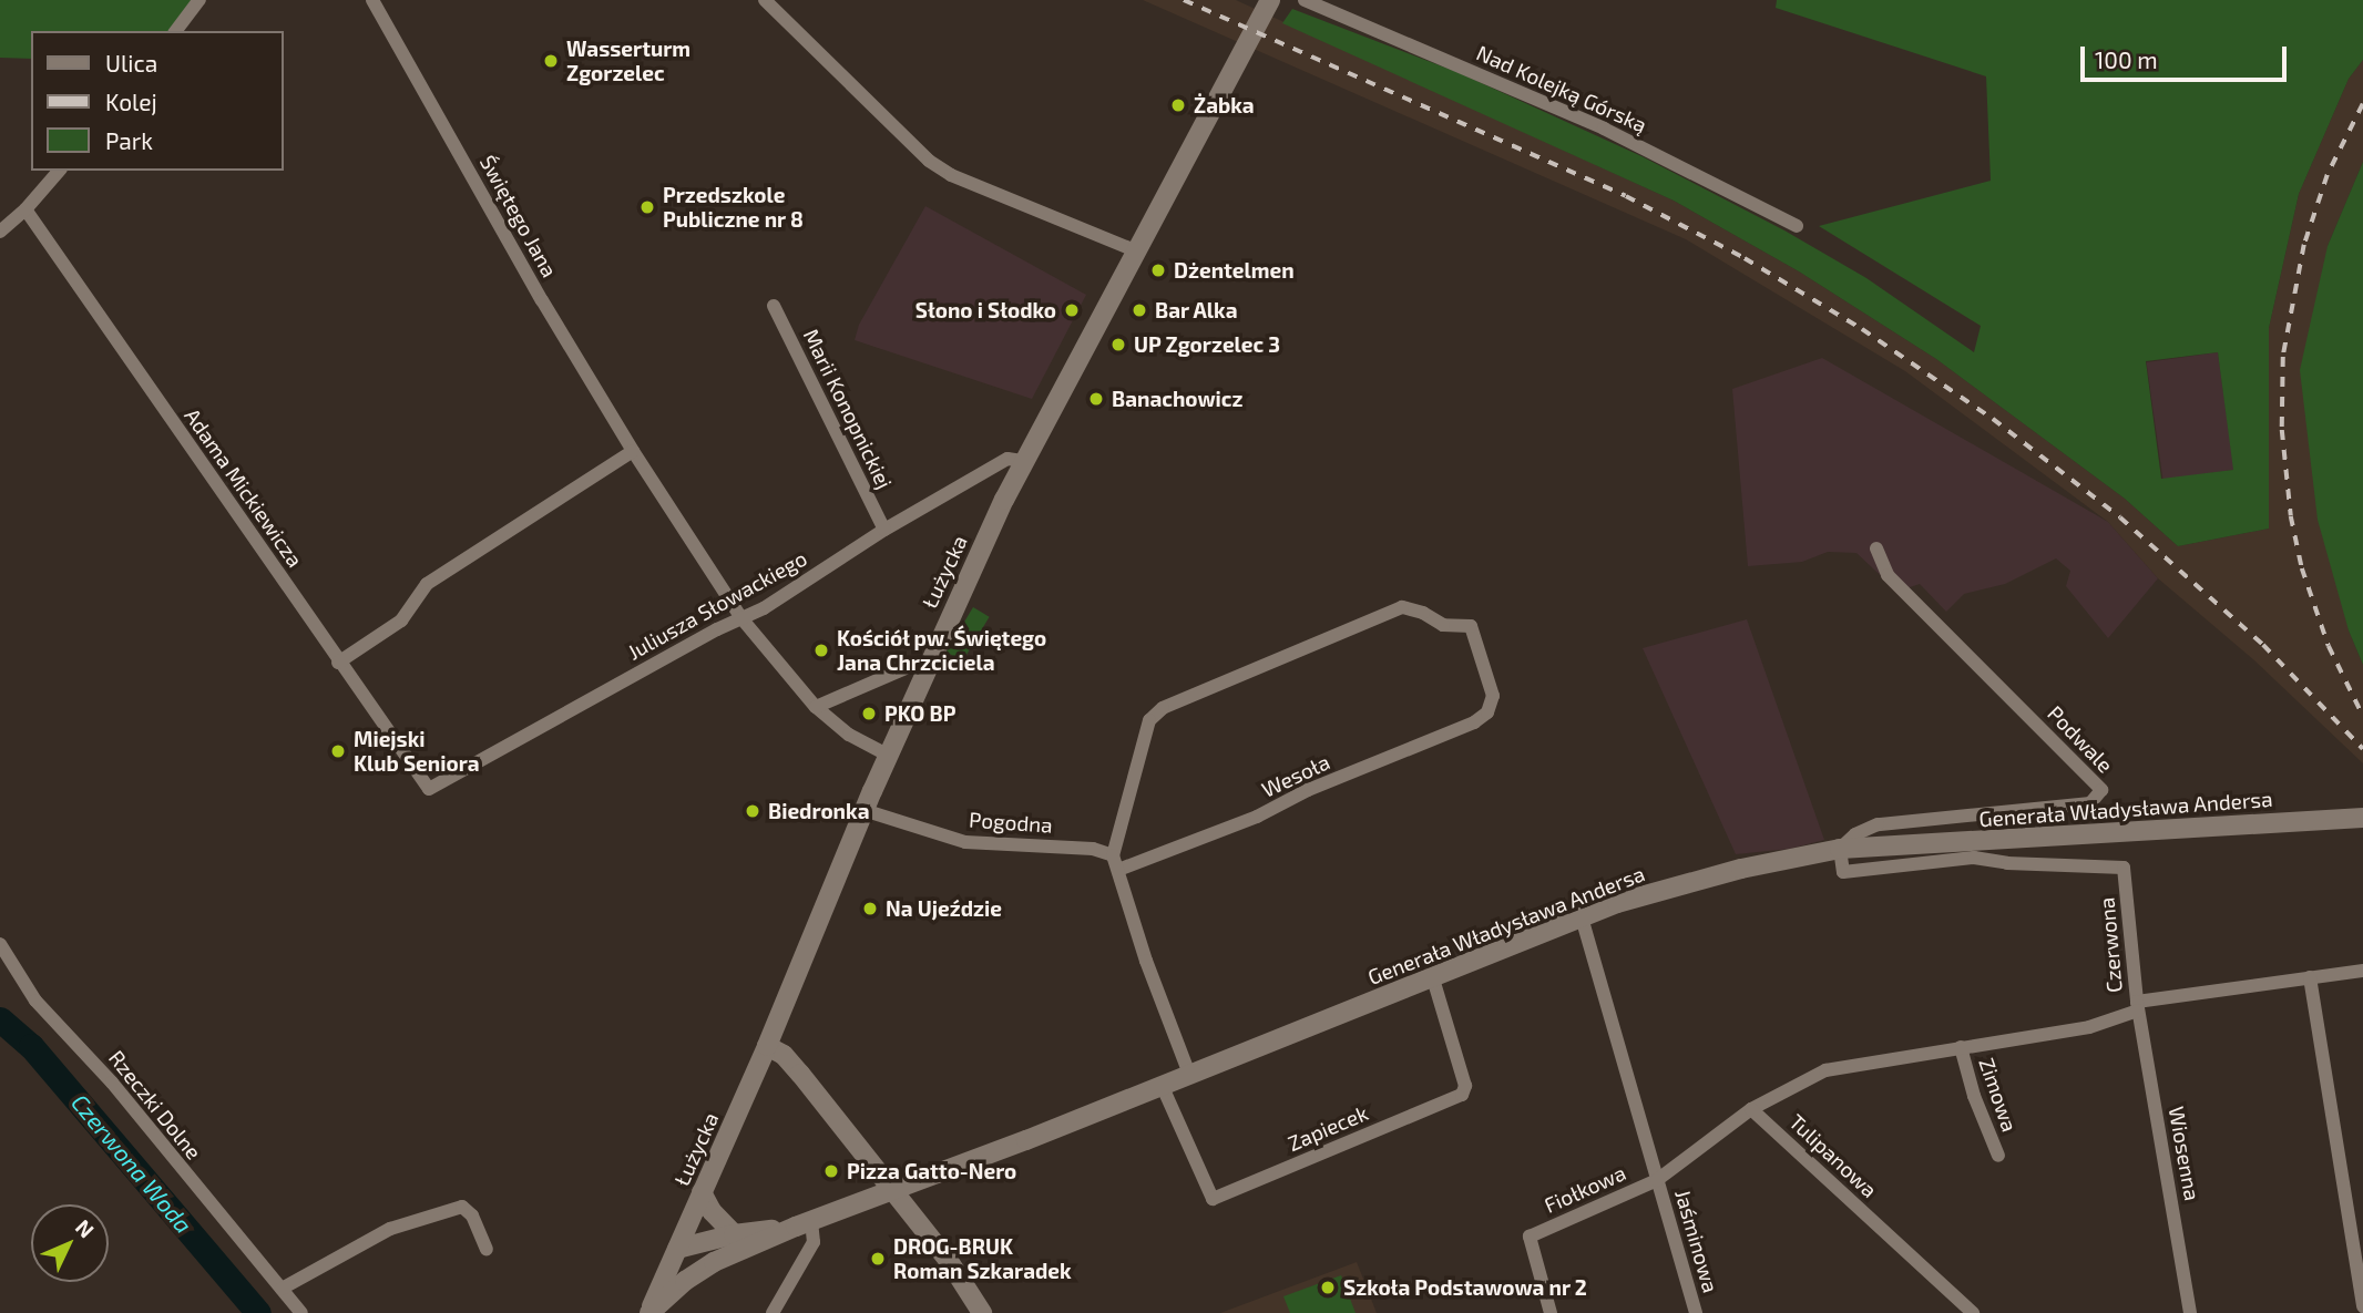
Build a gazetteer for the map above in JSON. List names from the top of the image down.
{
  "streets": {
    "street": [
      "Nad Kolejką Górską",
      "Świętego Jana",
      "Marii Konopnickiej",
      "Adama Mickiewicza",
      "Łużycka",
      "Juliusza Słowackiego",
      "Podwale",
      "Wesoła",
      "Generała Władysława Andersa",
      "Pogodna",
      "Czerwona",
      "Zimowa",
      "Rzeczki Dolne",
      "Zapiecek",
      "Wiosenna",
      "Tulipanowa",
      "Fiołkowa",
      "Jaśminowa"
    ]
  },
  "crossings": [
    ["Świętego Jana", "Łużycka"],
    ["Świętego Jana", "Juliusza Słowackiego"],
    ["Marii Konopnickiej", "Juliusza Słowackiego"],
    ["Adama Mickiewicza", "Juliusza Słowackiego"],
    ["Łużycka", "Juliusza Słowackiego"],
    ["Łużycka", "Generała Władysława Andersa"],
    ["Łużycka", "Pogodna"],
    ["Podwale", "Generała Władysława Andersa"],
    ["Podwale", "Czerwona"],
    ["Wesoła", "Pogodna"],
    ["Generała Władysława Andersa", "Czerwona"],
    ["Generała Władysława Andersa", "Zapiecek"],
    ["Generała Władysława Andersa", "Jaśminowa"],
    ["Czerwona", "Wiosenna"],
    ["Fiołkowa", "Jaśminowa"]
  ],
  "water": ["Czerwona Woda"],
  "places": [
    "Wasserturm Zgorzelec",
    "Żabka",
    "Przedszkole Publiczne nr 8",
    "Dżentelmen",
    "Słono i Słodko",
    "Bar Alka",
    "UP Zgorzelec 3",
    "Banachowicz",
    "Kościół pw. Świętego Jana Chrzciciela",
    "PKO BP",
    "Miejski Klub Seniora",
    "Biedronka",
    "Na Ujeździe",
    "Pizza Gatto-Nero",
    "DROG-BRUK Roman Szkaradek",
    "Szkoła Podstawowa nr 2"
  ],
  "legend": ["Ulica", "Kolej", "Park"],
  "scale_bar": "100 m",
  "north": "top right"
}
